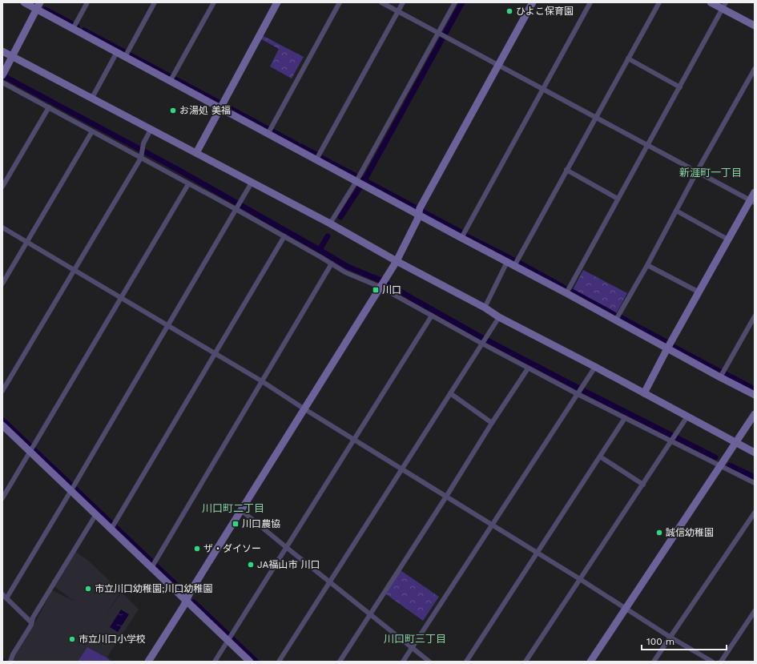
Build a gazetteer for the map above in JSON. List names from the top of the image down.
{
  "districts": ["新涯町一丁目", "川口町二丁目", "川口町三丁目"],
  "places": {
    "other": [
      "ひよこ保育園",
      "お湯処 美福",
      "誠信幼稚園",
      "ザ・ダイソー",
      "JA福山市 川口",
      "市立川口幼稚園;川口幼稚園",
      "市立川口小学校"
    ],
    "transit": ["川口", "川口農協"]
  },
  "scale_bar": "100 m"
}
